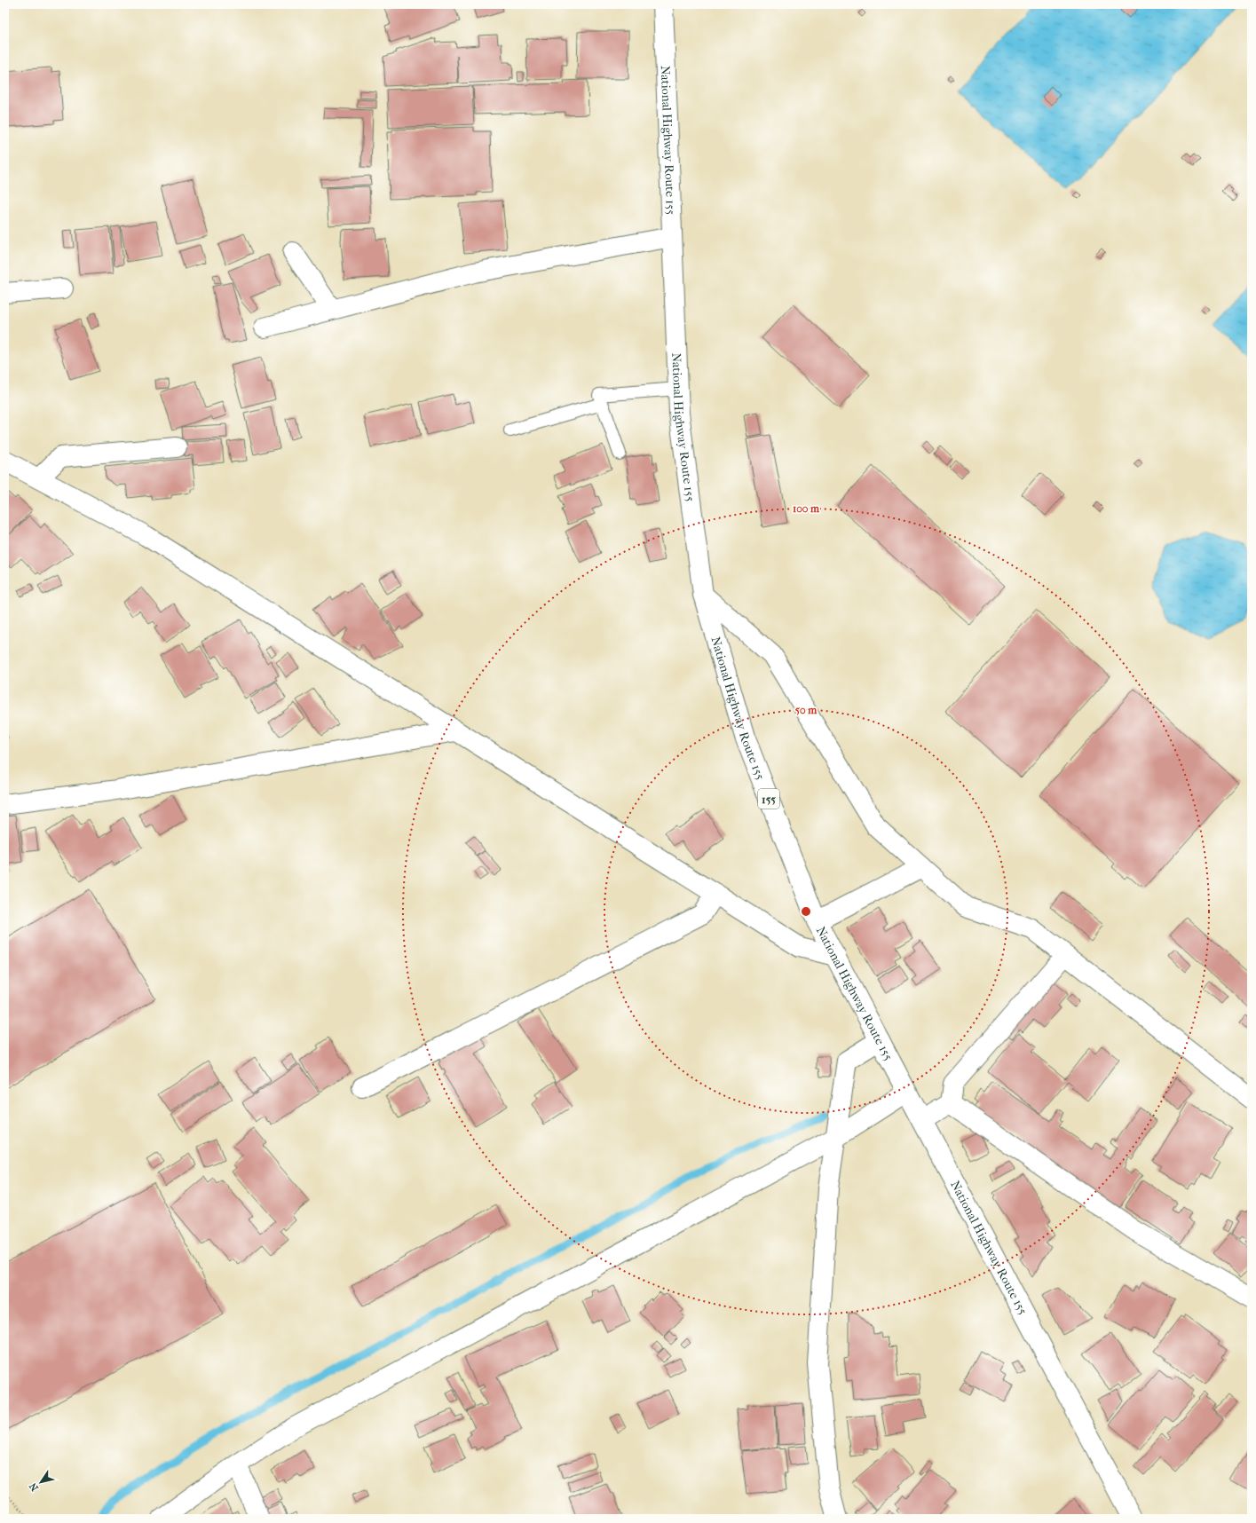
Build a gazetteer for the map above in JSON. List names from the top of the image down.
{
  "streets": {
    "main road": ["National Highway Route 155", "155"]
  },
  "north": "bottom left",
  "rings": ["100 m", "50 m"]
}
